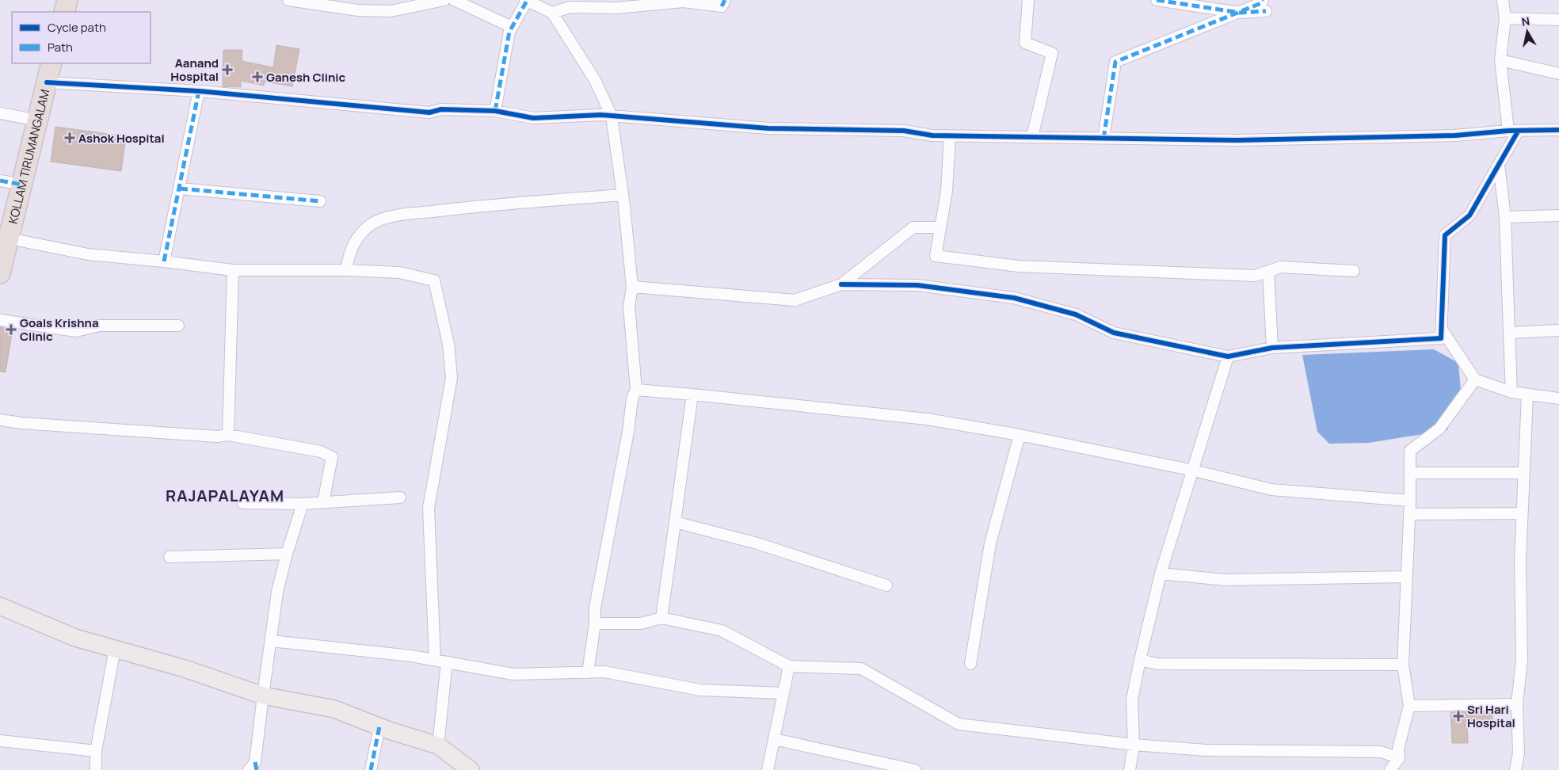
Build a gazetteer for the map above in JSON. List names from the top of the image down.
{
  "streets": {
    "highway": ["KOLLAM TIRUMANGALAM"]
  },
  "districts": ["RAJAPALAYAM"],
  "places": {
    "health": [
      "Aanand Hospital",
      "Ganesh Clinic",
      "Ashok Hospital",
      "Goals Krishna Clinic",
      "Sri Hari Hospital"
    ]
  },
  "legend": ["Cycle path", "Path"],
  "north": "top"
}
